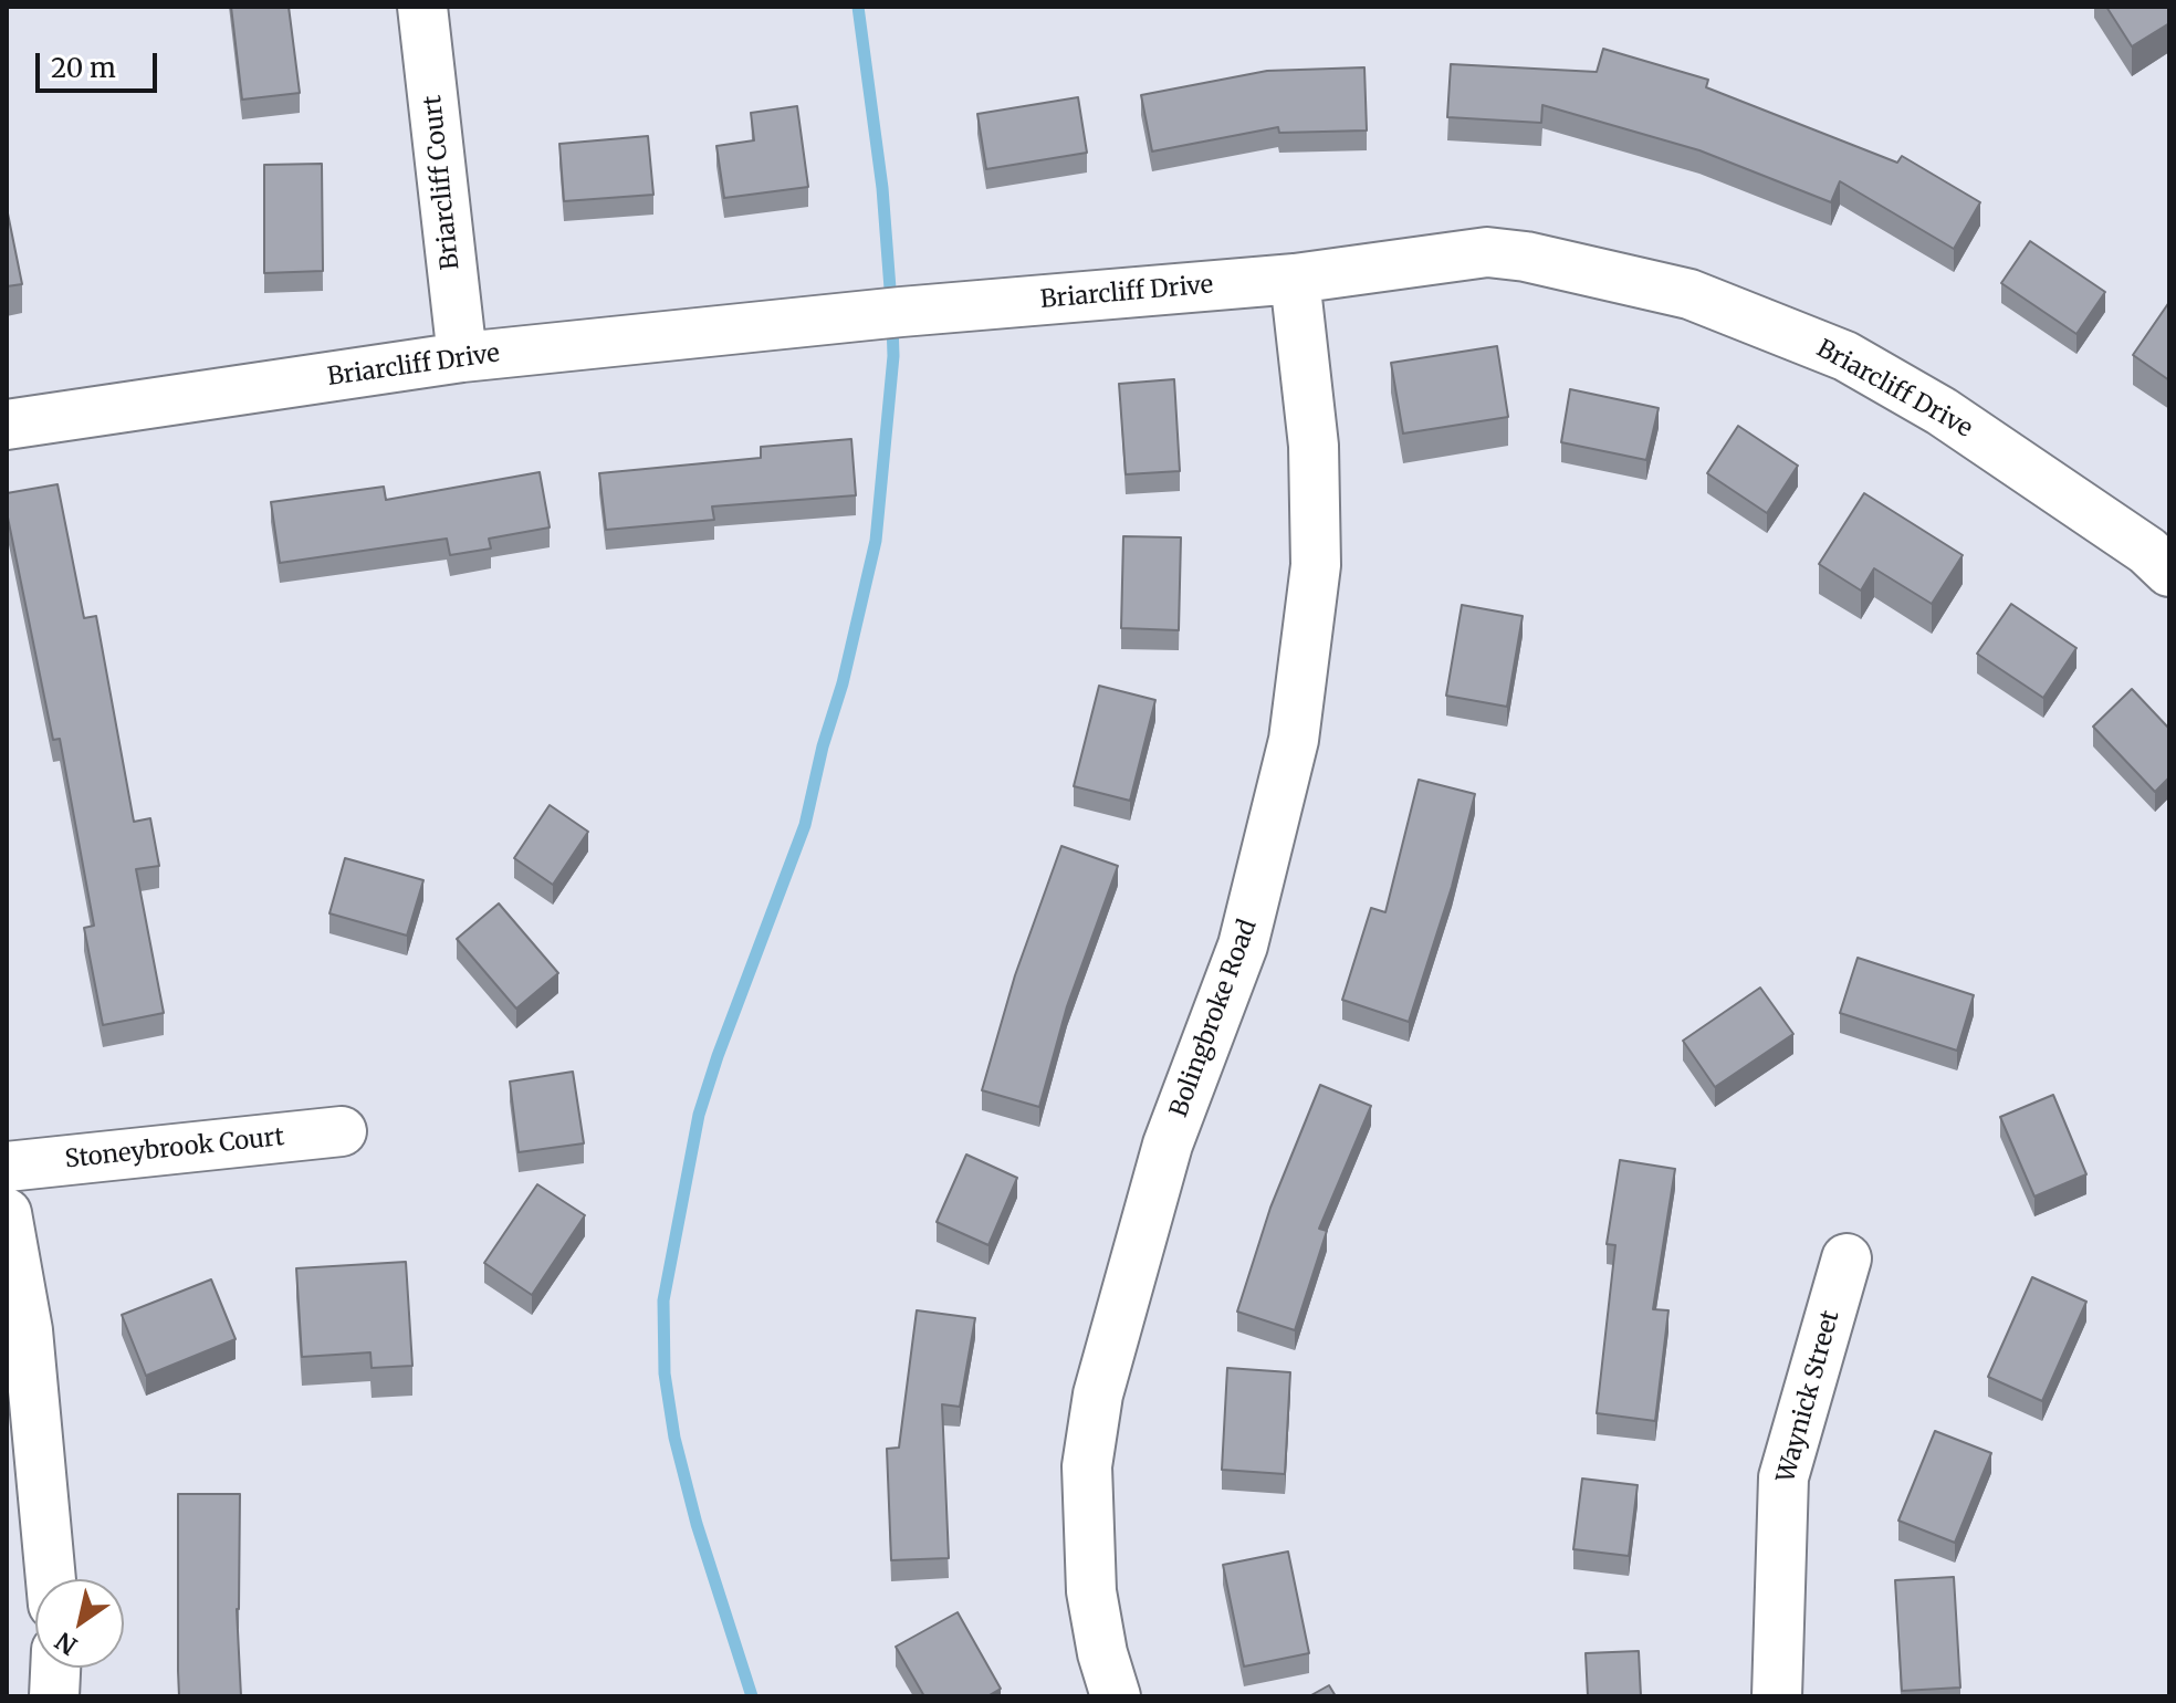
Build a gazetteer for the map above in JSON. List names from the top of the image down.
{
  "streets": {
    "street": [
      "Briarcliff Court",
      "Briarcliff Drive",
      "Bolingbroke Road",
      "Stoneybrook Court",
      "Waynick Street"
    ]
  },
  "crossings": [
    ["Briarcliff Court", "Briarcliff Drive"],
    ["Briarcliff Drive", "Bolingbroke Road"]
  ],
  "scale_bar": "20 m",
  "north": "bottom left"
}
